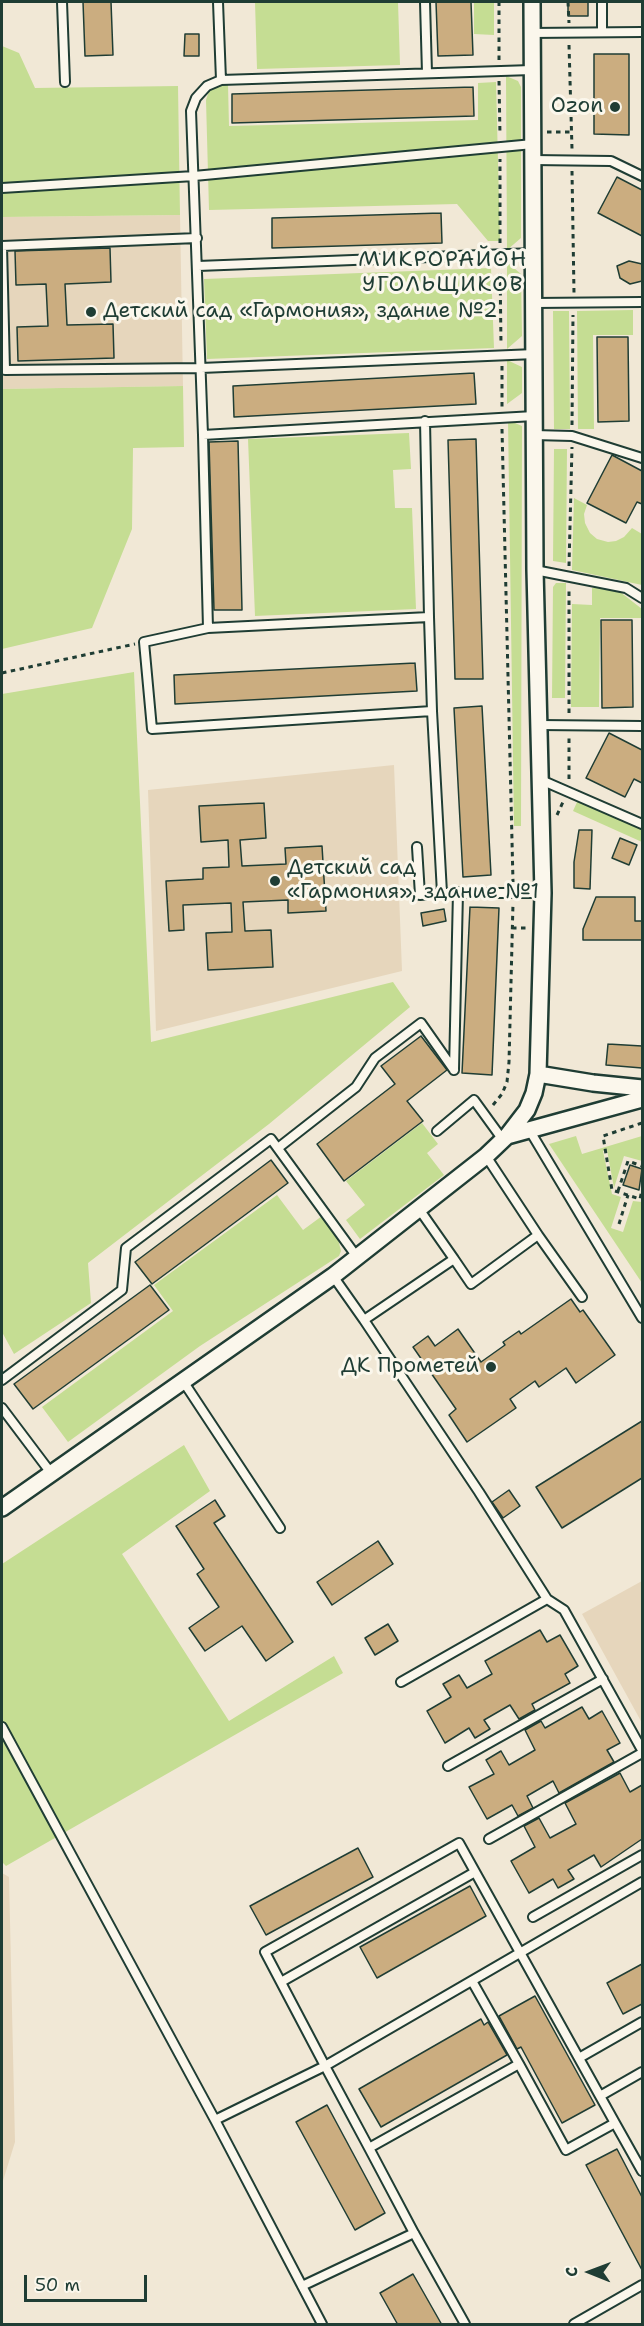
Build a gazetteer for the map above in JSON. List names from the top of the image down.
{
  "districts": ["МИКРОРАЙОН УГОЛЬЩИКОВ"],
  "places": [
    "Ozon",
    "Детский сад «Гармония», здание №2",
    "Детский сад «Гармония», здание №1",
    "ДК Прометей"
  ],
  "scale_bar": "50 m",
  "north": "left"
}
